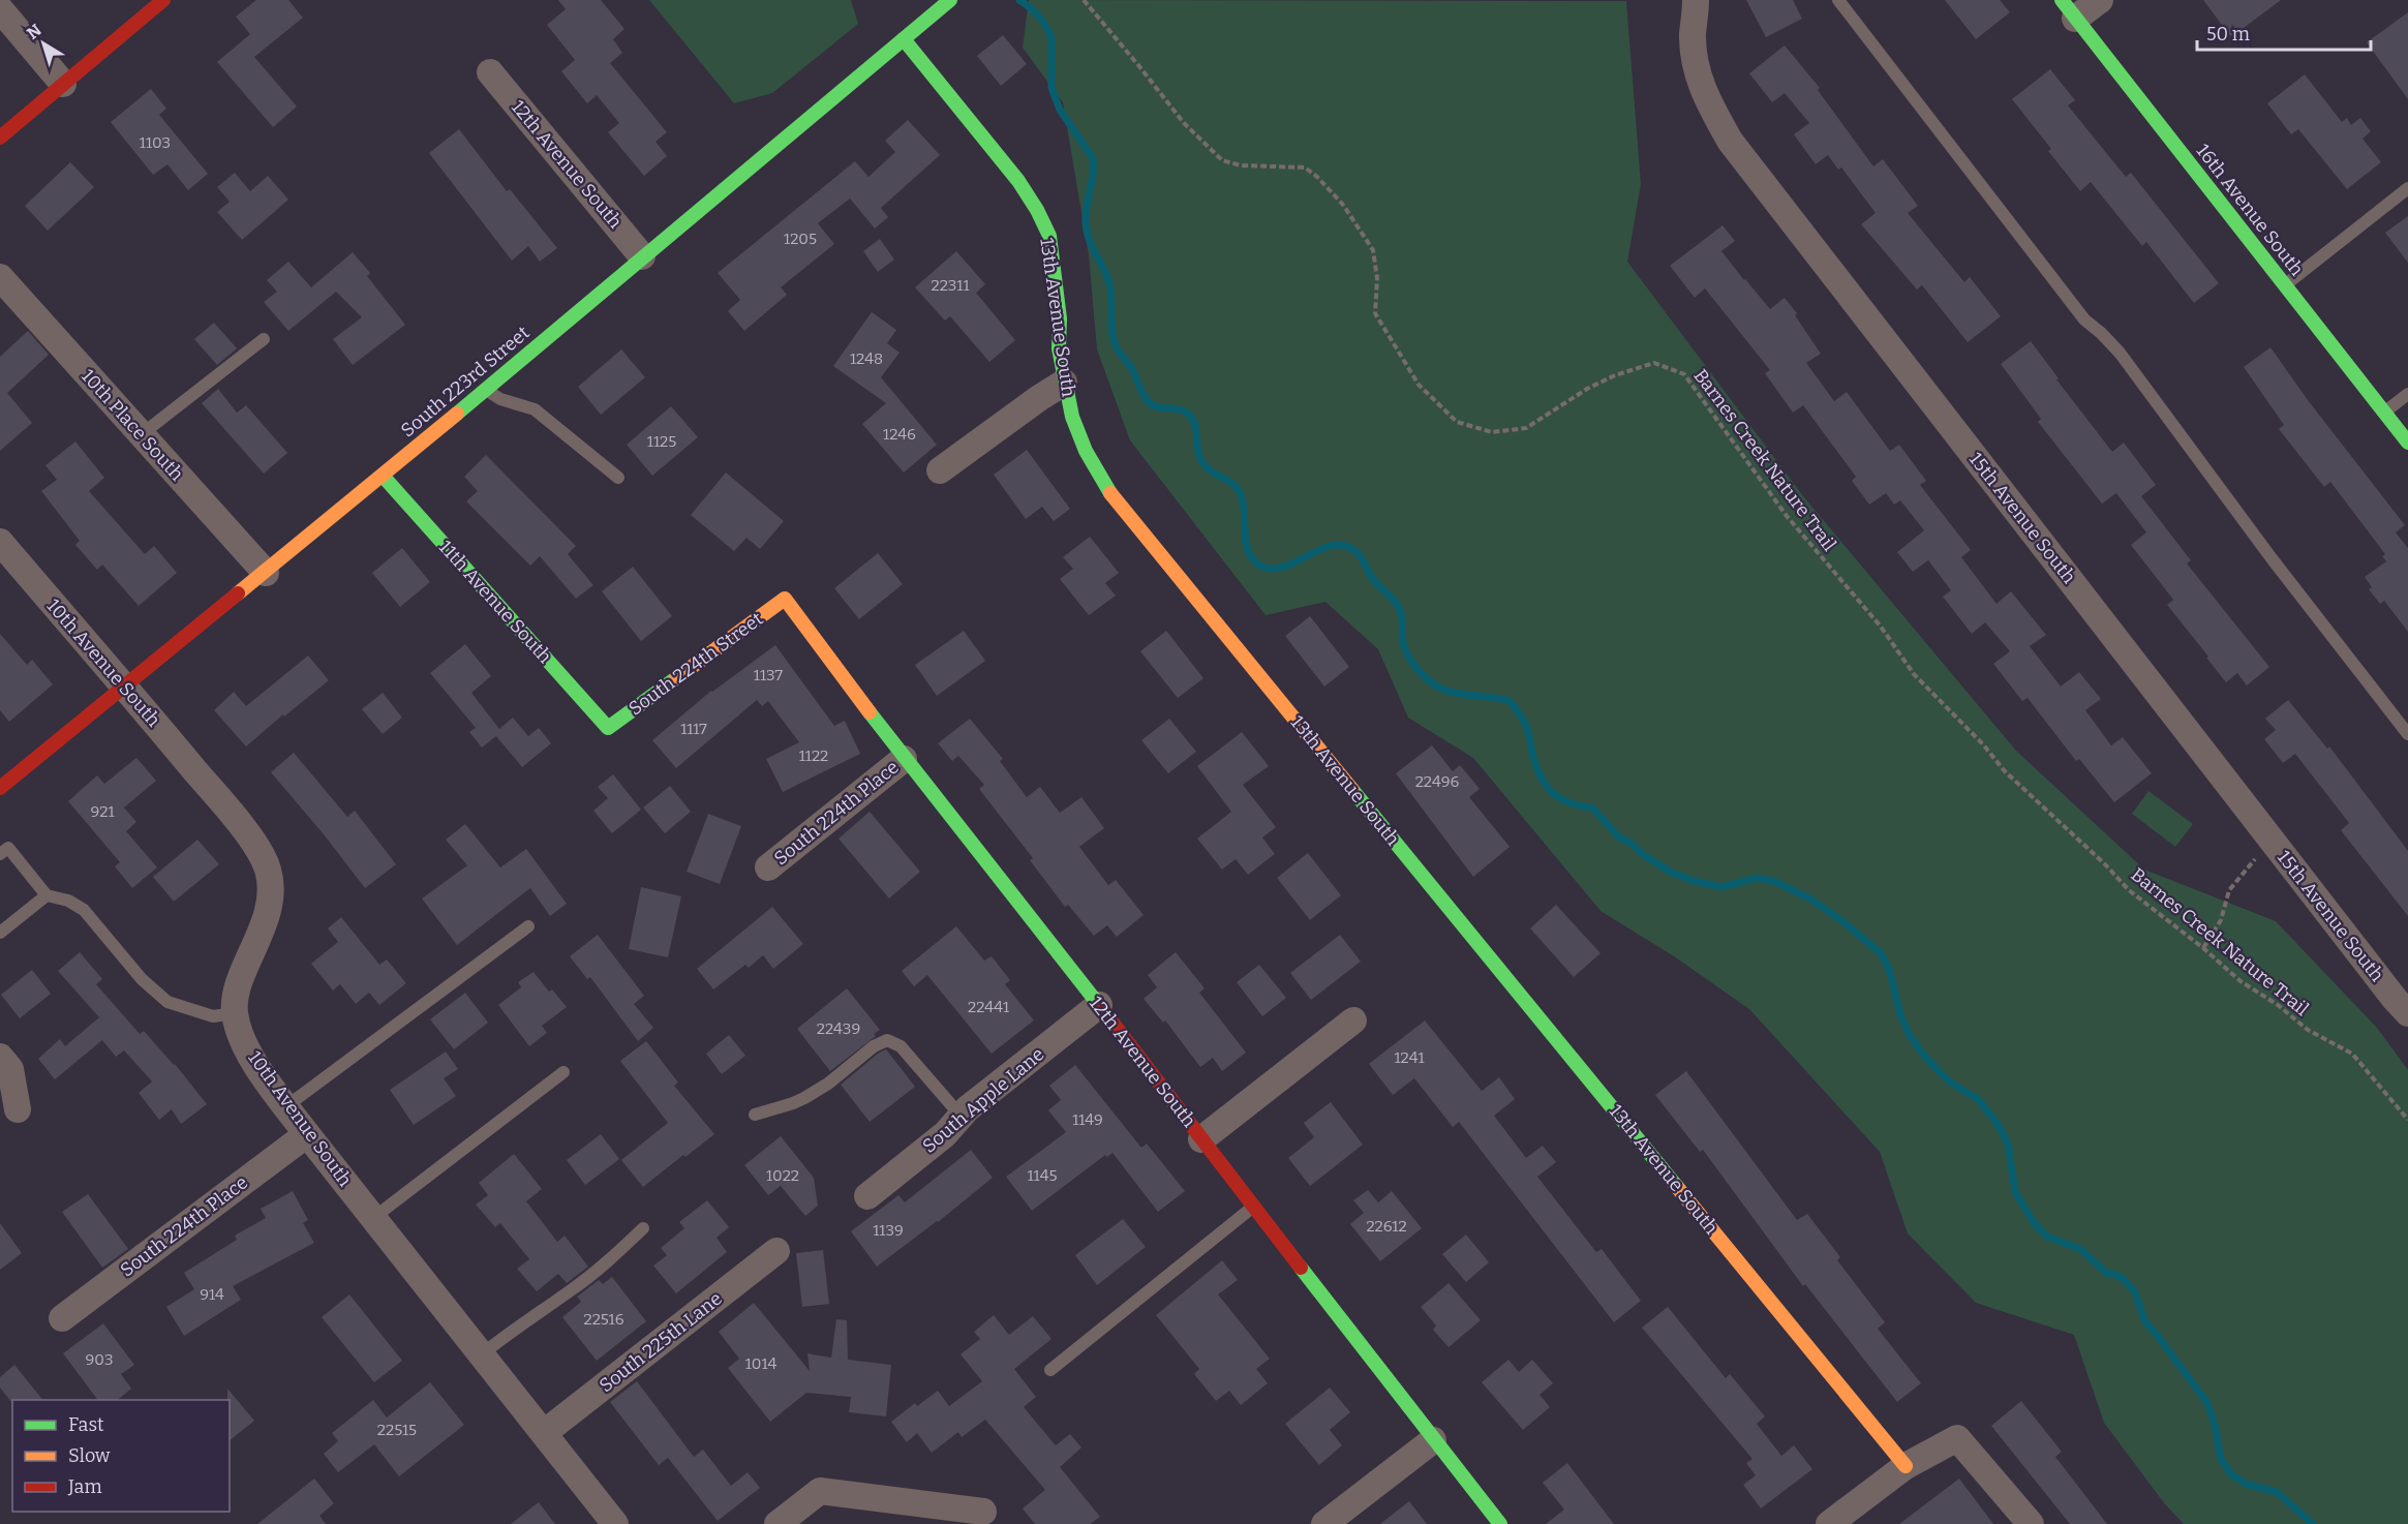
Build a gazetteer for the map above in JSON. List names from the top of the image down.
{
  "streets": {
    "street": [
      "12th Avenue South",
      "16th Avenue South",
      "13th Avenue South",
      "South 223rd Street",
      "10th Place South",
      "15th Avenue South",
      "11th Avenue South",
      "10th Avenue South",
      "South 224th Street",
      "South 224th Place",
      "South Apple Lane",
      "South 225th Lane"
    ],
    "path": ["Barnes Creek Nature Trail"]
  },
  "crossings": [
    ["12th Avenue South", "South 223rd Street"],
    ["12th Avenue South", "South 224th Street"],
    ["12th Avenue South", "South 224th Place"],
    ["12th Avenue South", "South Apple Lane"],
    ["13th Avenue South", "South 223rd Street"],
    ["South 223rd Street", "10th Place South"],
    ["South 223rd Street", "11th Avenue South"],
    ["South 223rd Street", "10th Avenue South"],
    ["11th Avenue South", "South 224th Street"],
    ["10th Avenue South", "South 224th Place"],
    ["10th Avenue South", "South 225th Lane"]
  ],
  "house_numbers": [
    "1103",
    "1205",
    "22311",
    "1248",
    "1246",
    "1125",
    "1137",
    "1117",
    "1122",
    "22496",
    "921",
    "22441",
    "22439",
    "1241",
    "1149",
    "1022",
    "1145",
    "22612",
    "1139",
    "914",
    "22516",
    "903",
    "1014",
    "22515"
  ],
  "legend": ["Fast", "Slow", "Jam"],
  "scale_bar": "50 m",
  "north": "top left"
}
